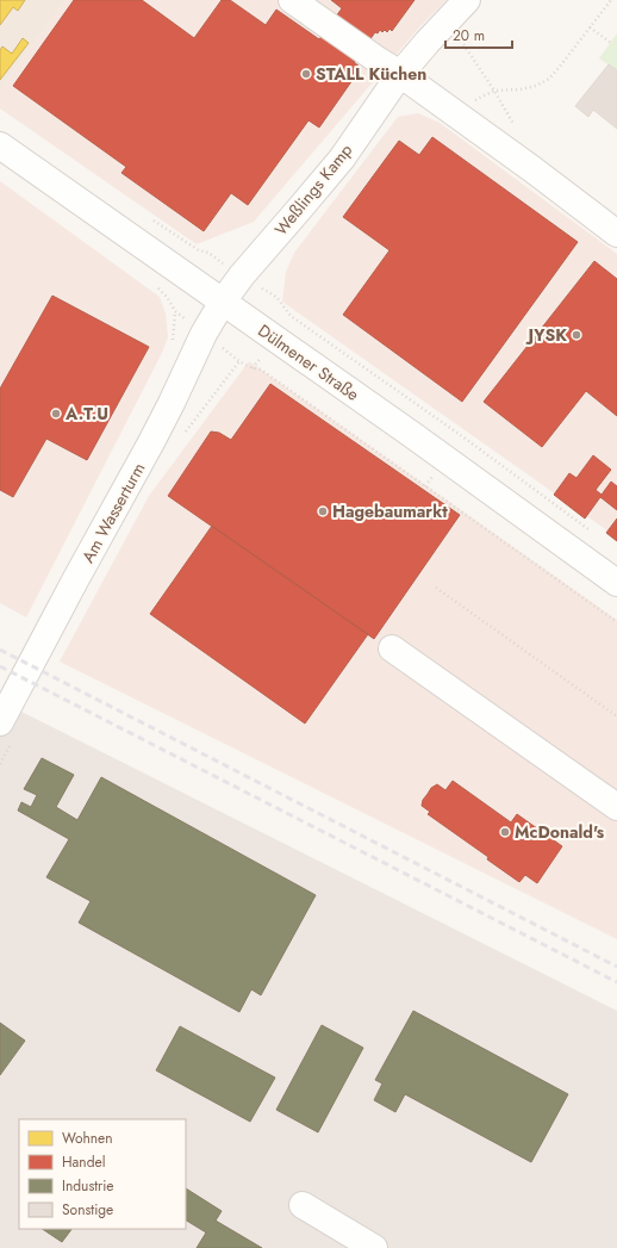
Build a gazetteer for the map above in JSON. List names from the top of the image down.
{
  "streets": {
    "street": ["Weßlings Kamp", "Dülmener Straße", "Am Wasserturm"]
  },
  "crossings": [
    ["Weßlings Kamp", "Dülmener Straße"],
    ["Weßlings Kamp", "Am Wasserturm"],
    ["Dülmener Straße", "Am Wasserturm"]
  ],
  "places": [
    "STALL Küchen",
    "JYSK",
    "A.T.U",
    "Hagebaumarkt",
    "McDonald's"
  ],
  "legend": [
    "Wohnen",
    "Handel",
    "Industrie",
    "Sonstige"
  ],
  "scale_bar": "20 m"
}
